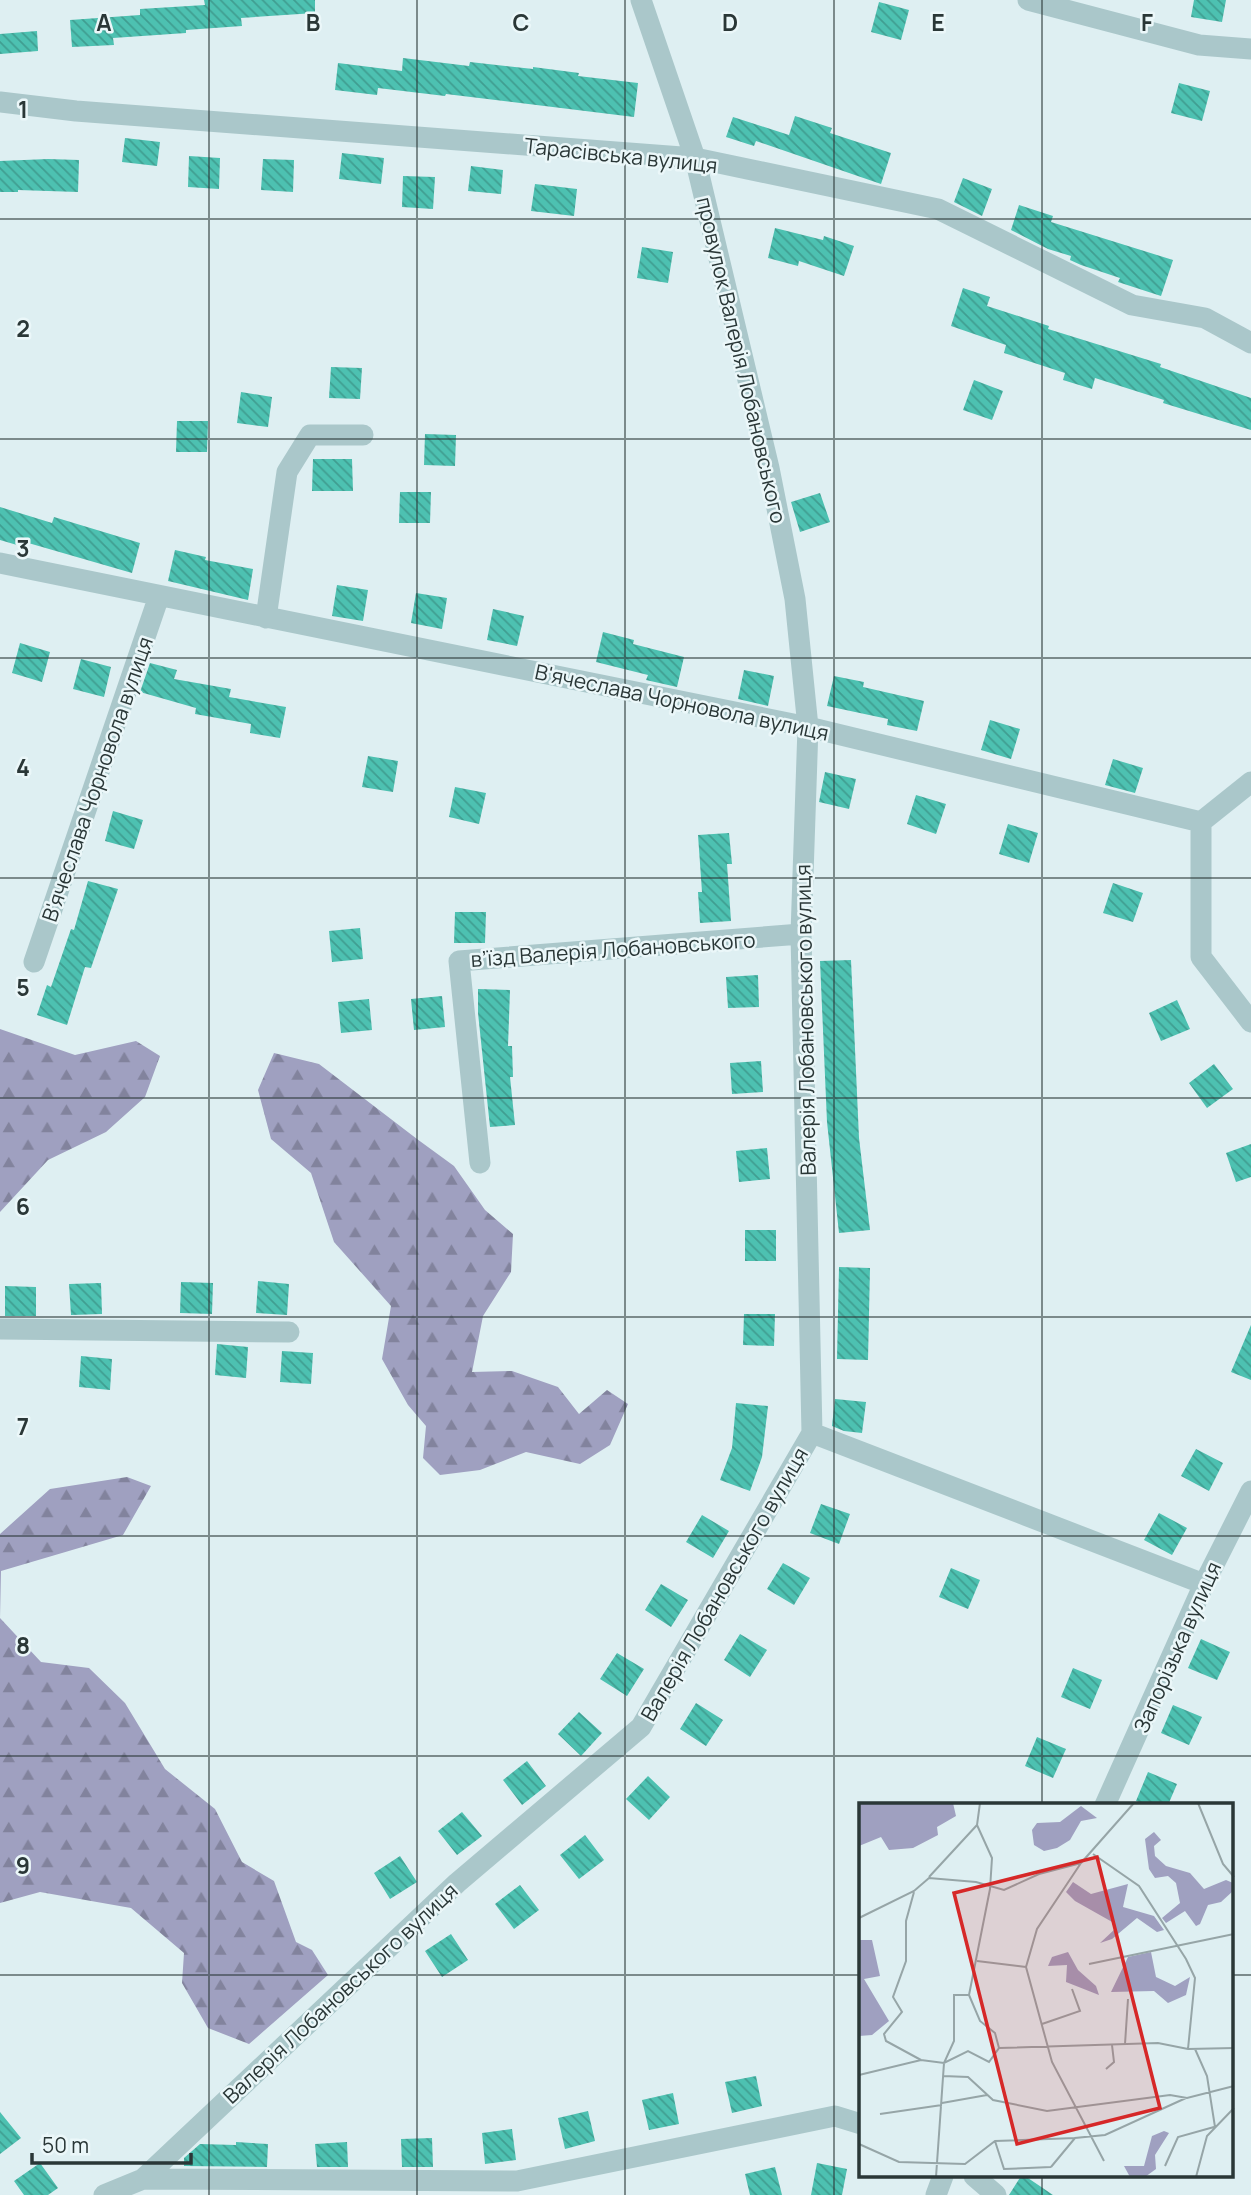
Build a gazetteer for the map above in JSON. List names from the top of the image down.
{
  "streets": {
    "street": [
      "Тарасівська вулиця",
      "провулок Валерія Лобановського",
      "В'ячеслава Чорновола вулиця",
      "в’їзд Валерія Лобановського",
      "Валерія Лобановського вулиця",
      "Запорізька вулиця"
    ]
  },
  "crossings": [
    ["Тарасівська вулиця", "провулок Валерія Лобановського"],
    ["провулок Валерія Лобановського", "В'ячеслава Чорновола вулиця"],
    ["провулок Валерія Лобановського", "Валерія Лобановського вулиця"],
    ["В'ячеслава Чорновола вулиця", "Валерія Лобановського вулиця"],
    ["в’їзд Валерія Лобановського", "Валерія Лобановського вулиця"]
  ],
  "scale_bar": "50 m",
  "grid": {
    "columns": [
      "A",
      "B",
      "C",
      "D",
      "E",
      "F"
    ],
    "rows": [
      "1",
      "2",
      "3",
      "4",
      "5",
      "6",
      "7",
      "8",
      "9"
    ]
  }
}
